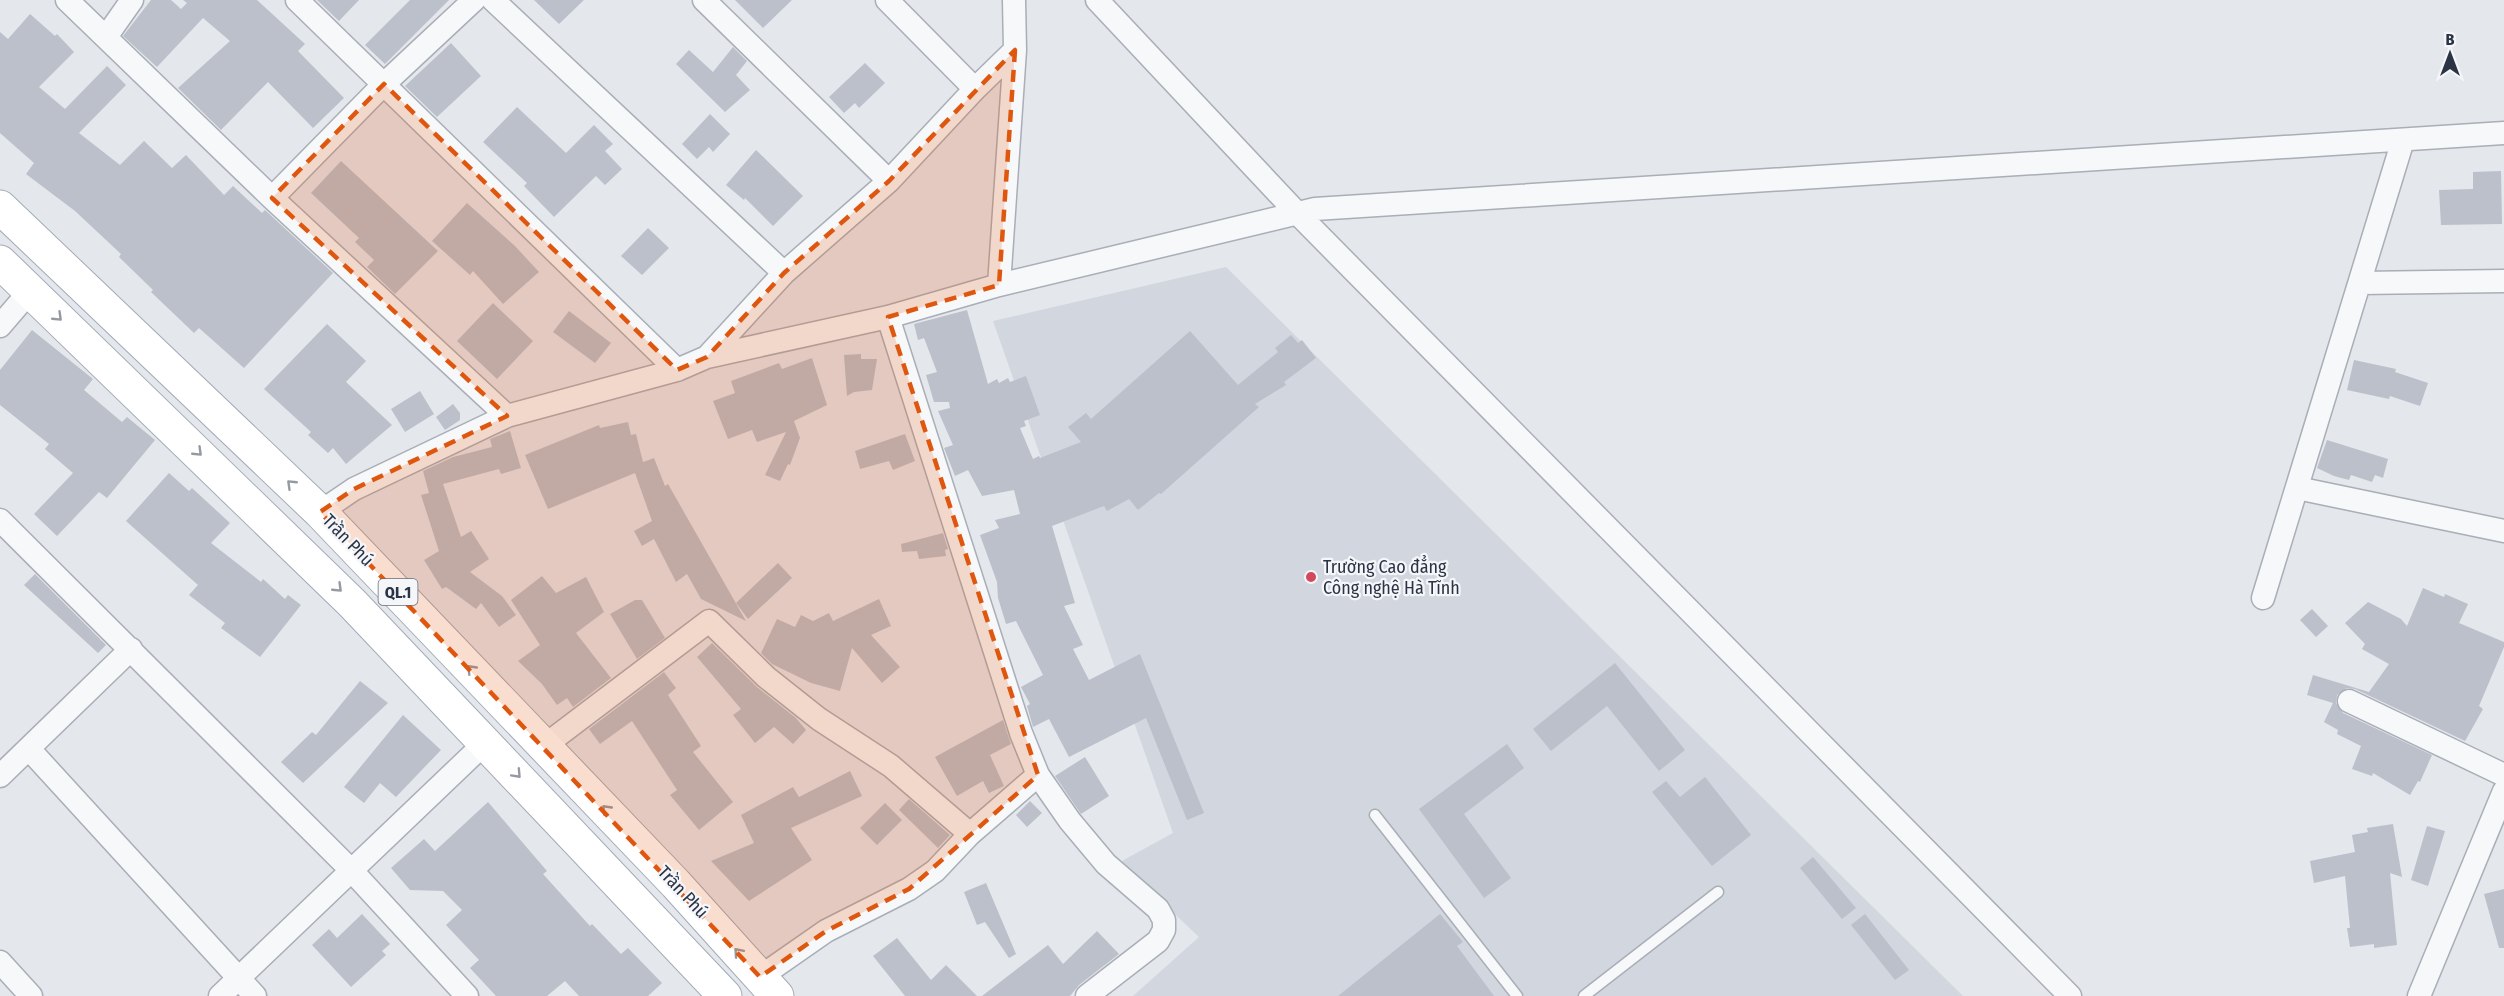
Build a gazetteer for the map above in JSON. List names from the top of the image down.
{
  "streets": {
    "main road": ["Trần Phú", "QL.1"]
  },
  "places": ["Trường Cao đẳng Công nghệ Hà Tĩnh"],
  "north": "top"
}
